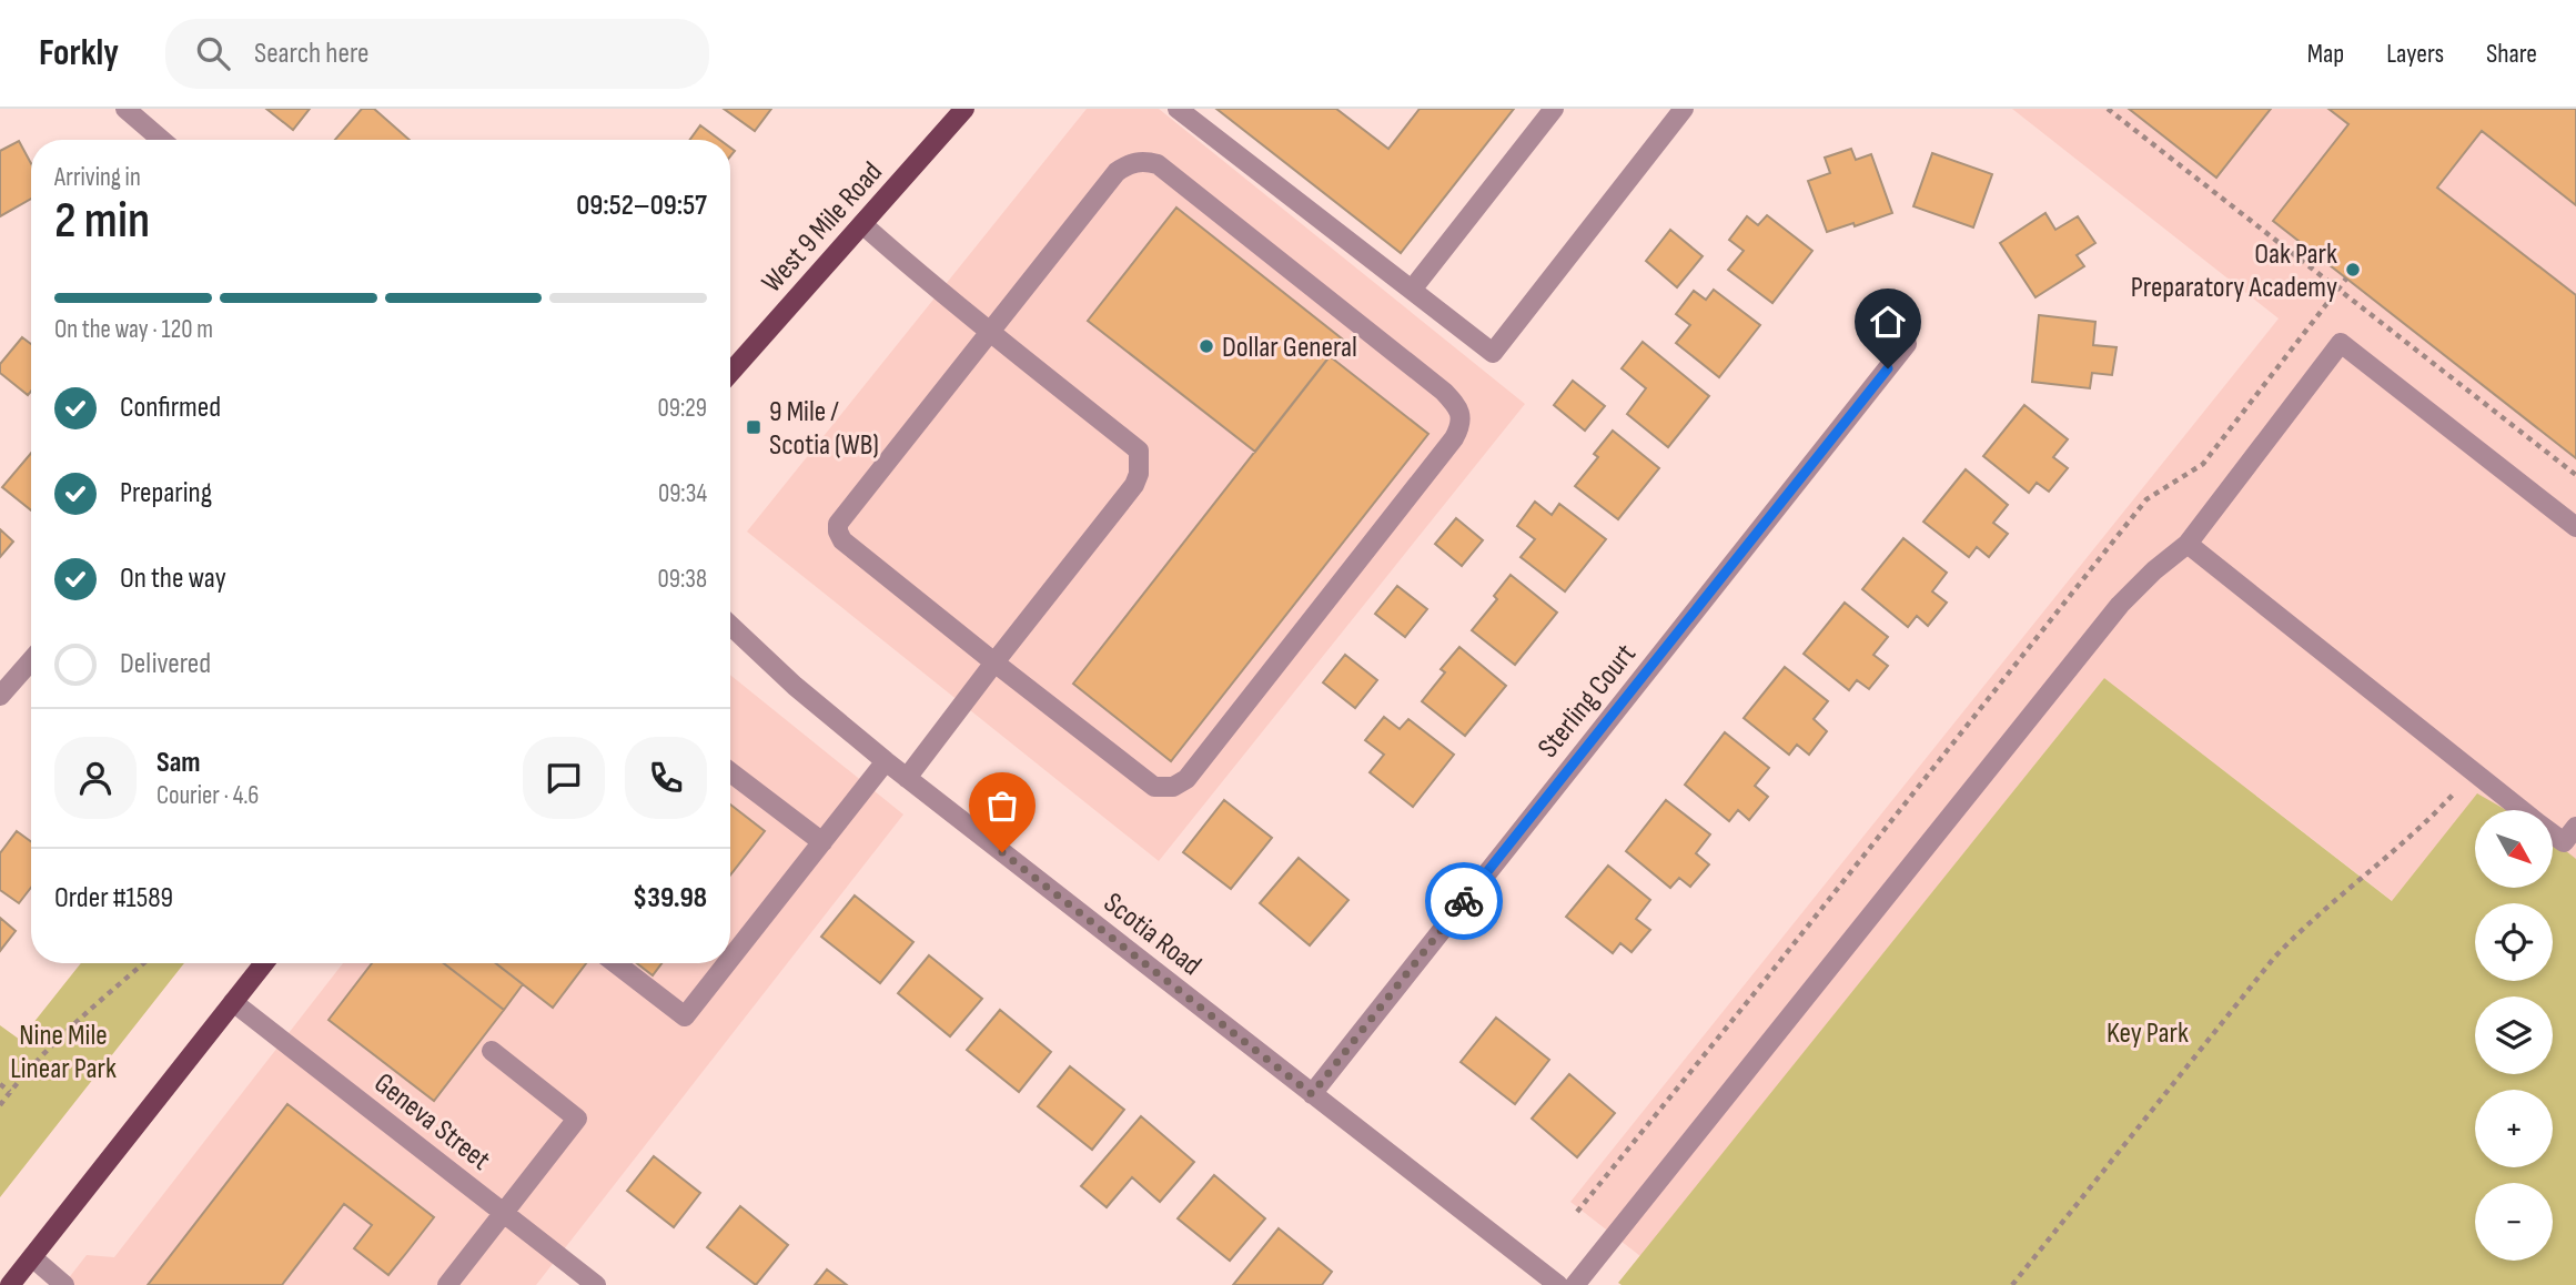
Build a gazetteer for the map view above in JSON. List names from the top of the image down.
{
  "streets": {
    "main road": ["West 9 Mile Road"],
    "street": ["Sterling Court", "Scotia Road", "Geneva Street"]
  },
  "crossings": [
    ["Sterling Court", "Scotia Road"]
  ],
  "parks": ["Key Park", "Nine Mile Linear Park"],
  "places": {
    "other": ["Oak Park Preparatory Academy", "Dollar General"],
    "transit": ["9 Mile / Scotia (WB)"]
  },
  "north": "bottom right",
  "page": {
    "header": "Forkly",
    "search": "Search here",
    "nav": ["Map", "Layers", "Share"],
    "heading": ["2 min", "Arriving in", "09:52–09:57"],
    "panel": [
      "Sam",
      "Courier · 4.6",
      "Order #1589",
      "$39.98"
    ],
    "bar": "On the way · 120 m",
    "list": [
      ["Confirmed", "09:29"],
      ["Preparing", "09:34"],
      ["On the way", "09:38"],
      "Delivered"
    ],
    "map_buttons": ["+", "−"]
  }
}
